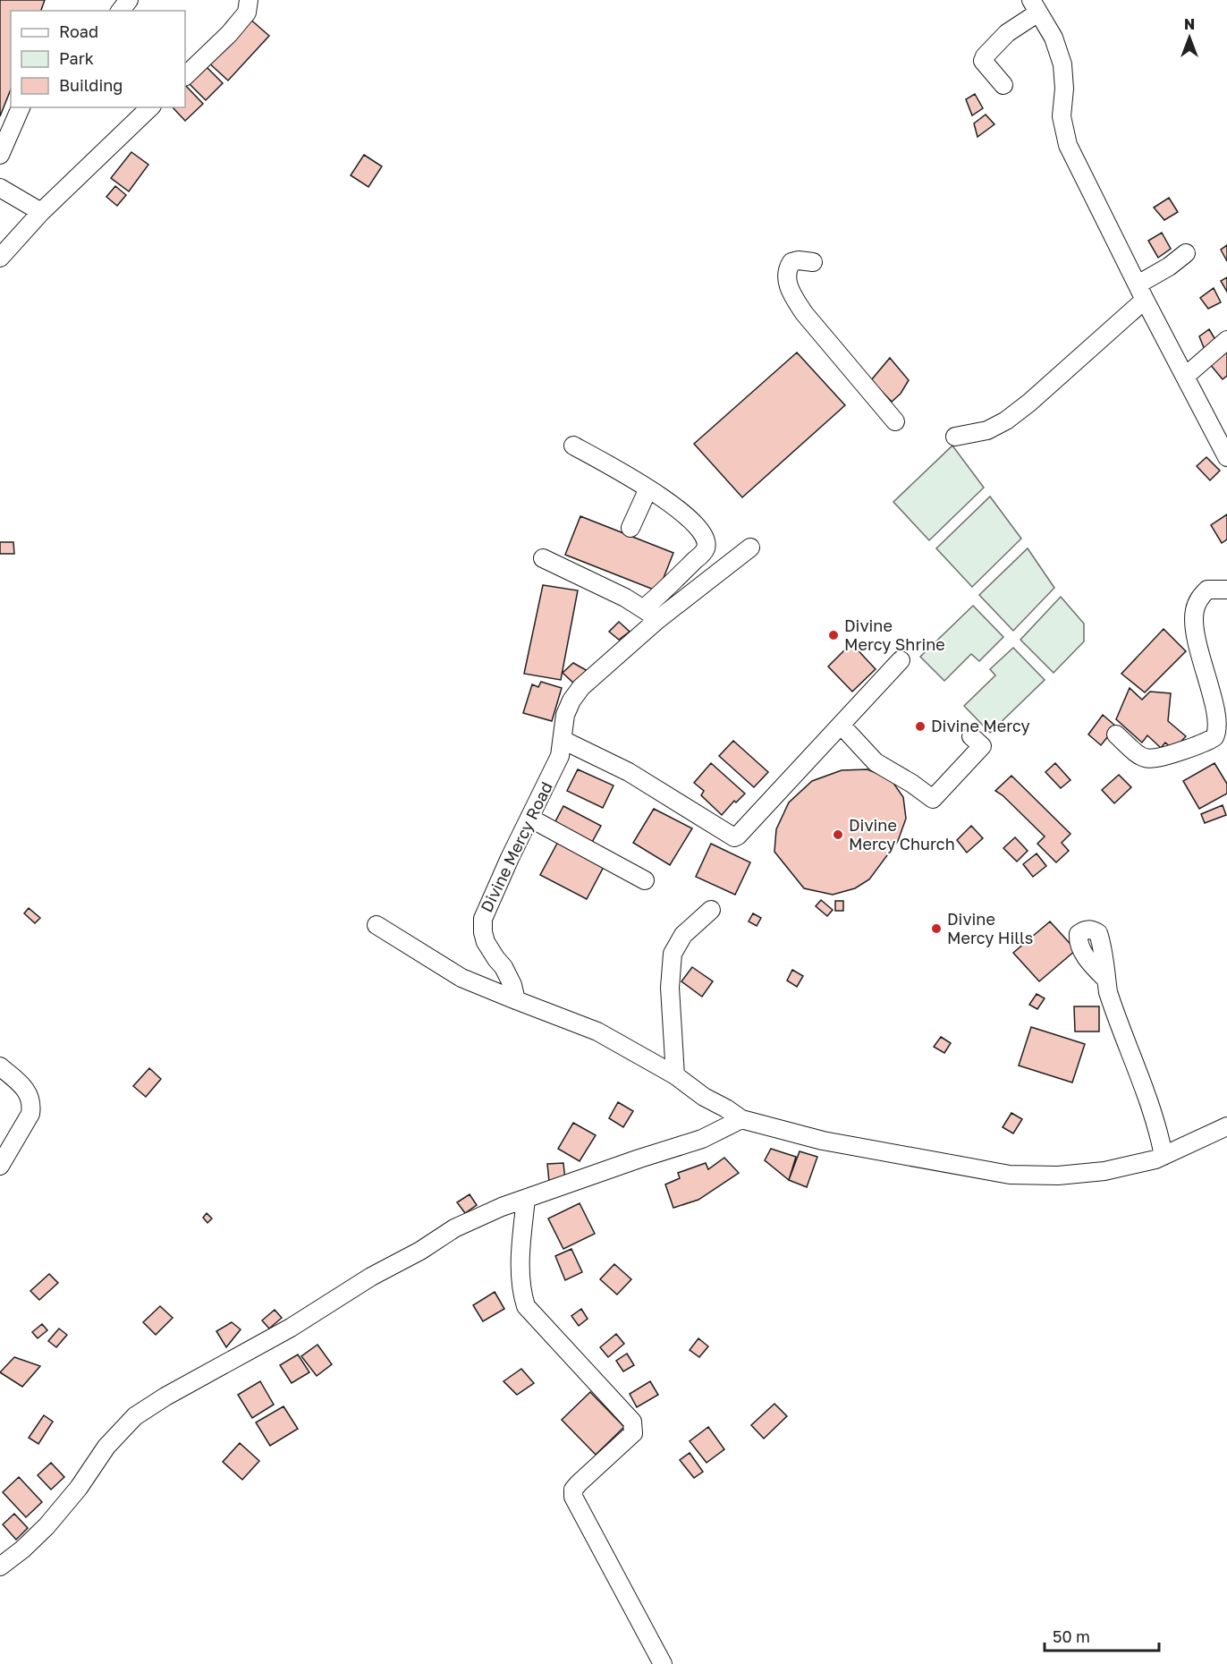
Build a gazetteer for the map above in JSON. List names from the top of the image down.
{
  "streets": {
    "street": ["Divine Mercy Road"]
  },
  "places": [
    "Divine Mercy Shrine",
    "Divine Mercy",
    "Divine Mercy Church",
    "Divine Mercy Hills"
  ],
  "legend": ["Road", "Park", "Building"],
  "scale_bar": "50 m",
  "north": "top"
}
